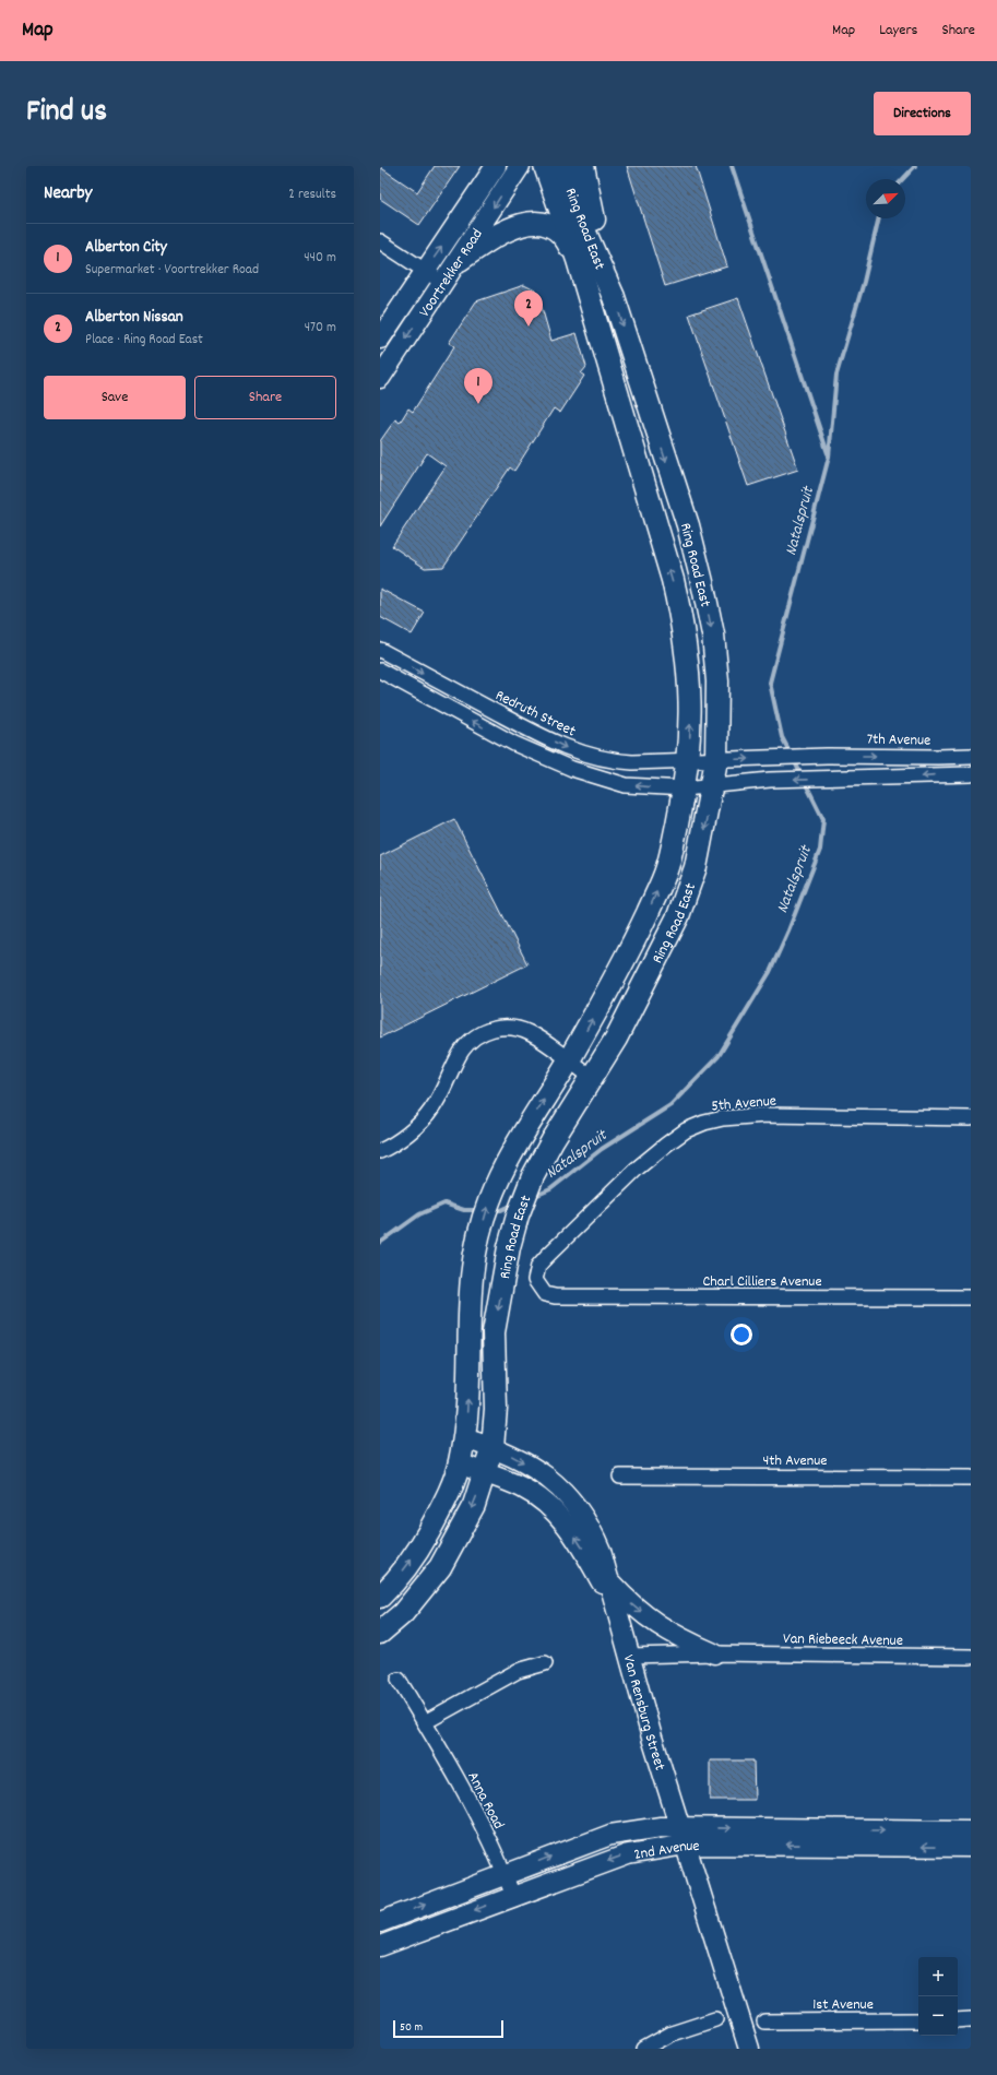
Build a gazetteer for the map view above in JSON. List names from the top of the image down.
{
  "streets": {
    "main road": [
      "Ring Road East",
      "Voortrekker Road",
      "Van Rensburg Street",
      "2nd Avenue"
    ],
    "street": [
      "Redruth Street",
      "7th Avenue",
      "5th Avenue",
      "Charl Cilliers Avenue",
      "4th Avenue",
      "Van Riebeeck Avenue",
      "Anna Road",
      "1st Avenue"
    ]
  },
  "crossings": [
    ["Ring Road East", "Redruth Street"],
    ["Ring Road East", "Van Rensburg Street"],
    ["Redruth Street", "7th Avenue"],
    ["5th Avenue", "Charl Cilliers Avenue"],
    ["Van Riebeeck Avenue", "Van Rensburg Street"],
    ["Van Rensburg Street", "2nd Avenue"],
    ["Anna Road", "2nd Avenue"]
  ],
  "water": ["Natalspruit"],
  "scale_bar": "50 m",
  "north": "top right",
  "page": {
    "header": "Map",
    "nav": ["Map", "Layers", "Share"],
    "title": "Find us",
    "buttons": [
      "Directions",
      ["Save", "Share"]
    ],
    "heading": ["Nearby", "2 results"],
    "list": [
      {
        "mark": "1",
        "name": "Alberton City",
        "note": "Supermarket · Voortrekker Road",
        "value": "440 m"
      },
      {
        "mark": "2",
        "name": "Alberton Nissan",
        "note": "Place · Ring Road East",
        "value": "470 m"
      }
    ],
    "pins": ["2", "1"],
    "map_buttons": ["+", "−"],
    "scale": "50 m"
  }
}
